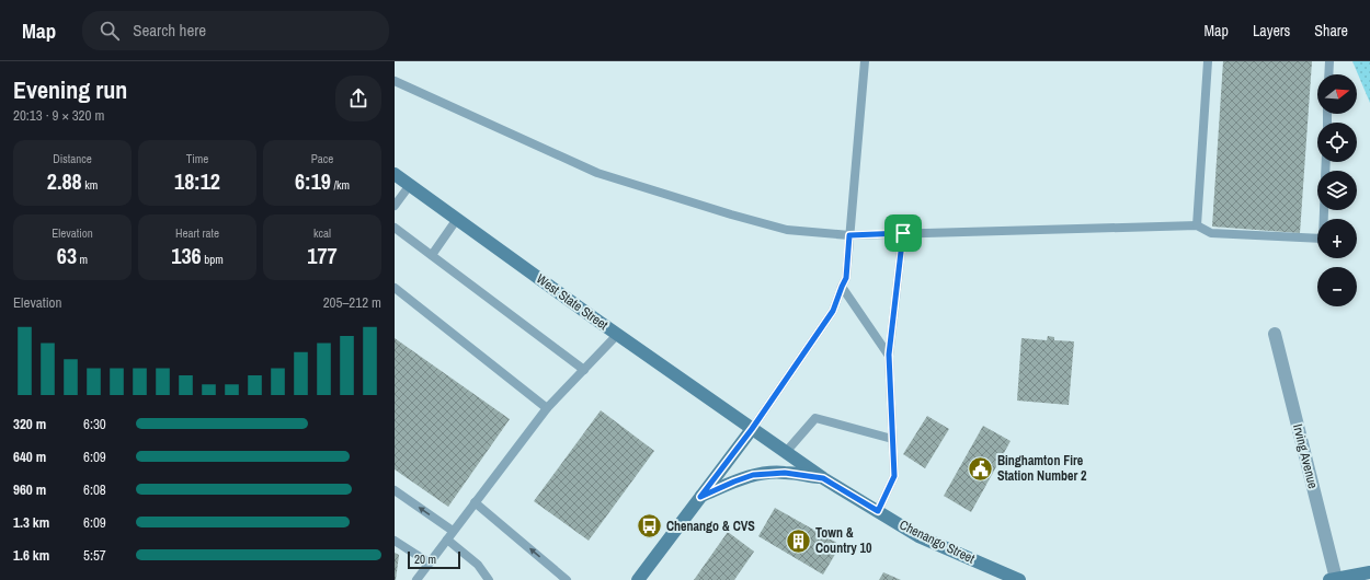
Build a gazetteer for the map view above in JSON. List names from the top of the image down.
{
  "streets": {
    "street": ["West State Street", "Irving Avenue", "Chenango Street"]
  },
  "crossings": [
    ["West State Street", "Chenango Street"]
  ],
  "places": {
    "public building": ["Binghamton Fire Station Number 2"],
    "bus stop": ["Chenango & CVS"],
    "building": ["Town & Country 10"]
  },
  "scale_bar": "20 m",
  "north": "right",
  "page": {
    "header": "Map",
    "search": "Search here",
    "nav": ["Map", "Layers", "Share"],
    "heading": ["Evening run", "20:13 · 9 × 320 m"],
    "map_buttons": ["+", "−"],
    "stats": [
      ["Distance", "2.88 km"],
      ["Time", "18:12"],
      ["Pace", "6:19 /km"],
      ["Elevation", "63 m"],
      ["Heart rate", "136 bpm"],
      ["kcal", "177"]
    ],
    "chart": ["Elevation", "205–212 m"],
    "list": [
      {
        "name": "320 m",
        "note": "6:30"
      },
      {
        "name": "640 m",
        "note": "6:09"
      },
      {
        "name": "960 m",
        "note": "6:08"
      },
      {
        "name": "1.3 km",
        "note": "6:09"
      },
      {
        "name": "1.6 km",
        "note": "5:57"
      }
    ],
    "scale": "20 m"
  }
}
